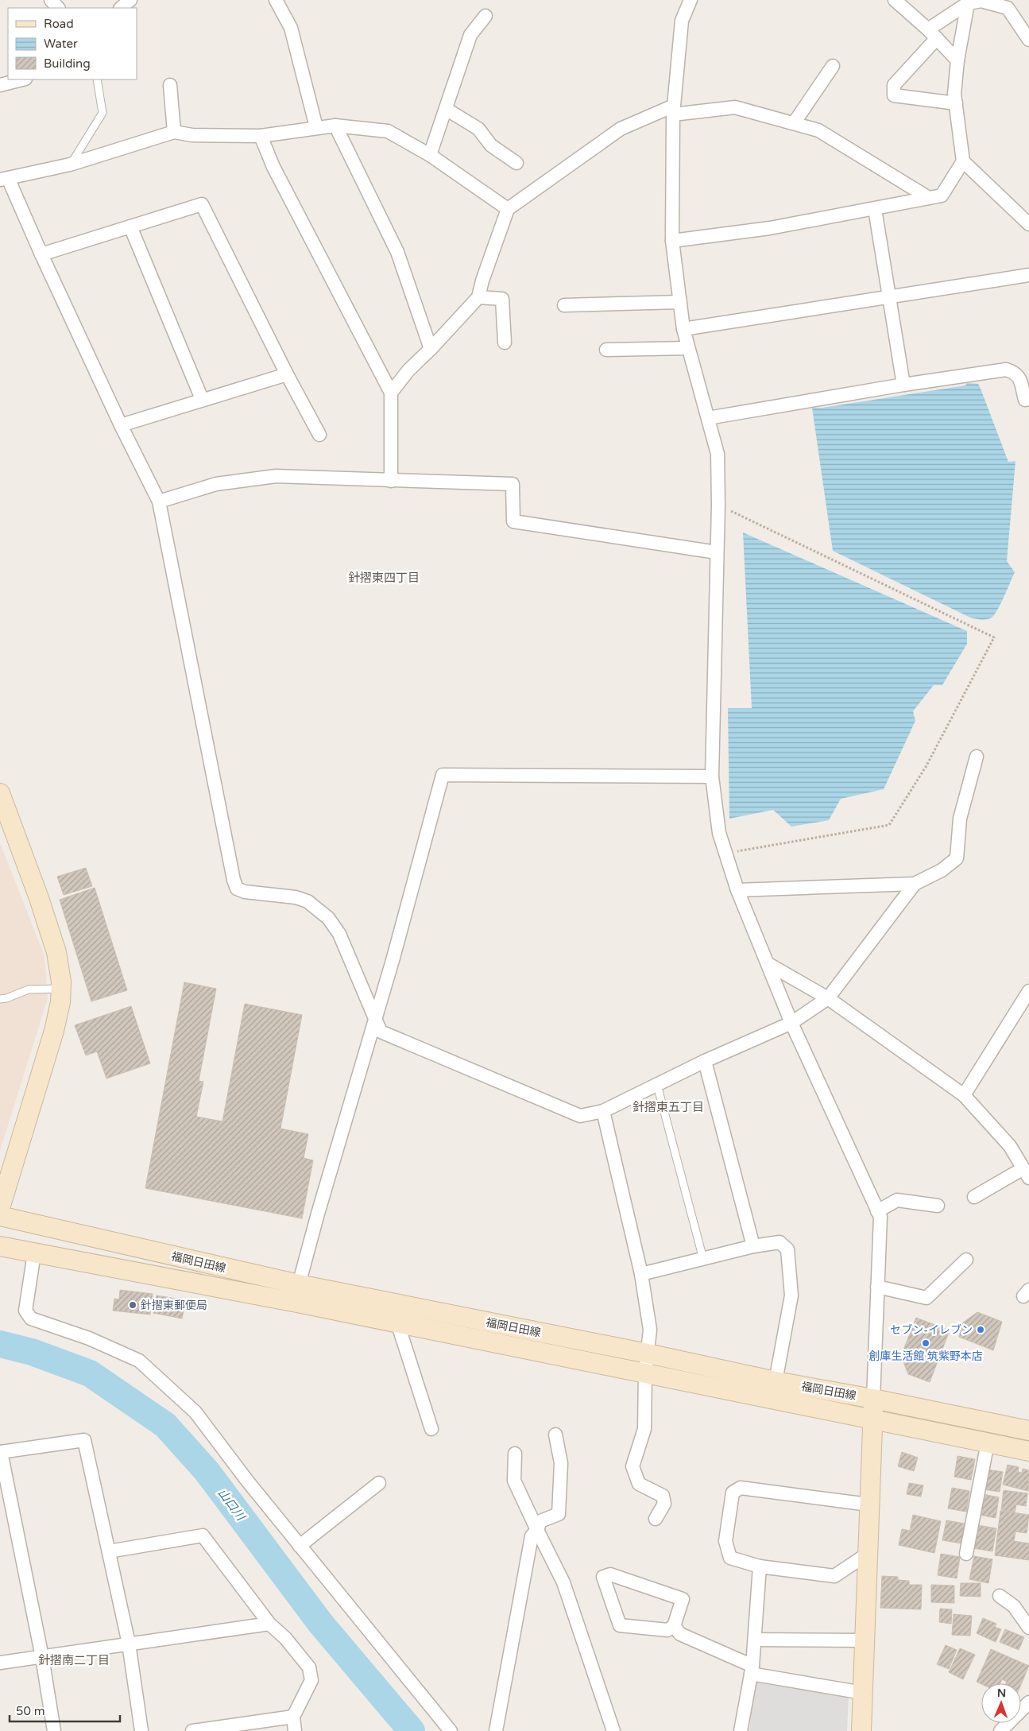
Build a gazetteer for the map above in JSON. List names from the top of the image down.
{
  "streets": {
    "main road": ["福岡日田線"]
  },
  "districts": ["針摺東四丁目", "針摺東五丁目", "針摺南二丁目"],
  "water": ["山口川"],
  "places": ["針摺東郵便局", "セブン-イレブン", "創庫生活館 筑紫野本店"],
  "legend": ["Road", "Water", "Building"],
  "scale_bar": "50 m",
  "north": "top"
}
